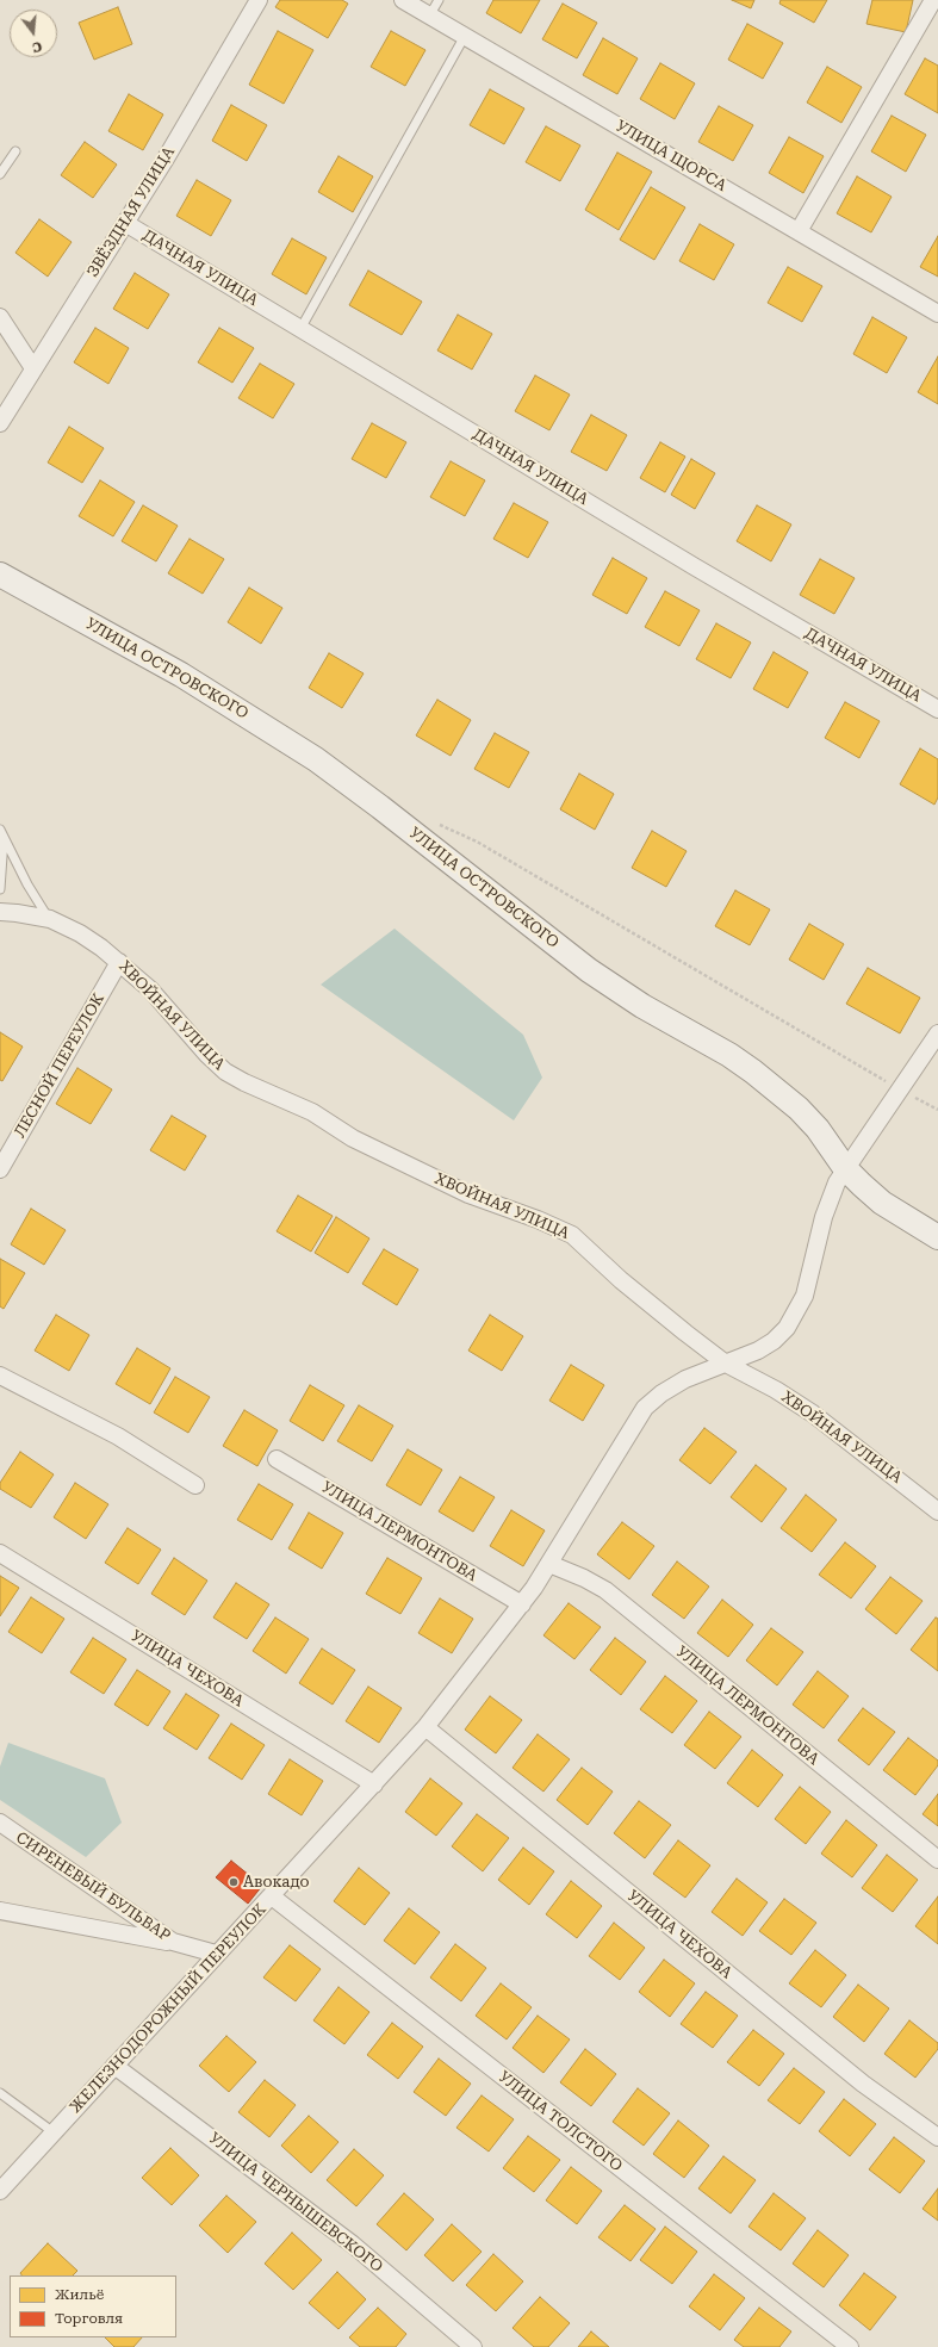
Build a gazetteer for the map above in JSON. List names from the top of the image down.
{
  "streets": {
    "street": [
      "УЛИЦА ЩОРСА",
      "ЗВЁЗДНАЯ УЛИЦА",
      "ДАЧНАЯ УЛИЦА",
      "УЛИЦА ОСТРОВСКОГО",
      "ХВОЙНАЯ УЛИЦА",
      "ЛЕСНОЙ ПЕРЕУЛОК",
      "УЛИЦА ЛЕРМОНТОВА",
      "УЛИЦА ЧЕХОВА",
      "СИРЕНЕВЫЙ БУЛЬВАР",
      "ЖЕЛЕЗНОДОРОЖНЫЙ ПЕРЕУЛОК",
      "УЛИЦА ТОЛСТОГО",
      "УЛИЦА ЧЕРНЫШЕВСКОГО"
    ]
  },
  "crossings": [
    ["ЗВЁЗДНАЯ УЛИЦА", "ДАЧНАЯ УЛИЦА"],
    ["УЛИЦА ОСТРОВСКОГО", "ЖЕЛЕЗНОДОРОЖНЫЙ ПЕРЕУЛОК"],
    ["ХВОЙНАЯ УЛИЦА", "ЛЕСНОЙ ПЕРЕУЛОК"],
    ["ХВОЙНАЯ УЛИЦА", "ЖЕЛЕЗНОДОРОЖНЫЙ ПЕРЕУЛОК"],
    ["УЛИЦА ЛЕРМОНТОВА", "ЖЕЛЕЗНОДОРОЖНЫЙ ПЕРЕУЛОК"],
    ["УЛИЦА ЧЕХОВА", "ЖЕЛЕЗНОДОРОЖНЫЙ ПЕРЕУЛОК"],
    ["СИРЕНЕВЫЙ БУЛЬВАР", "ЖЕЛЕЗНОДОРОЖНЫЙ ПЕРЕУЛОК"],
    ["ЖЕЛЕЗНОДОРОЖНЫЙ ПЕРЕУЛОК", "УЛИЦА ТОЛСТОГО"],
    ["ЖЕЛЕЗНОДОРОЖНЫЙ ПЕРЕУЛОК", "УЛИЦА ЧЕРНЫШЕВСКОГО"]
  ],
  "places": ["Авокадо"],
  "legend": ["Жильё", "Торговля"],
  "north": "bottom"
}
